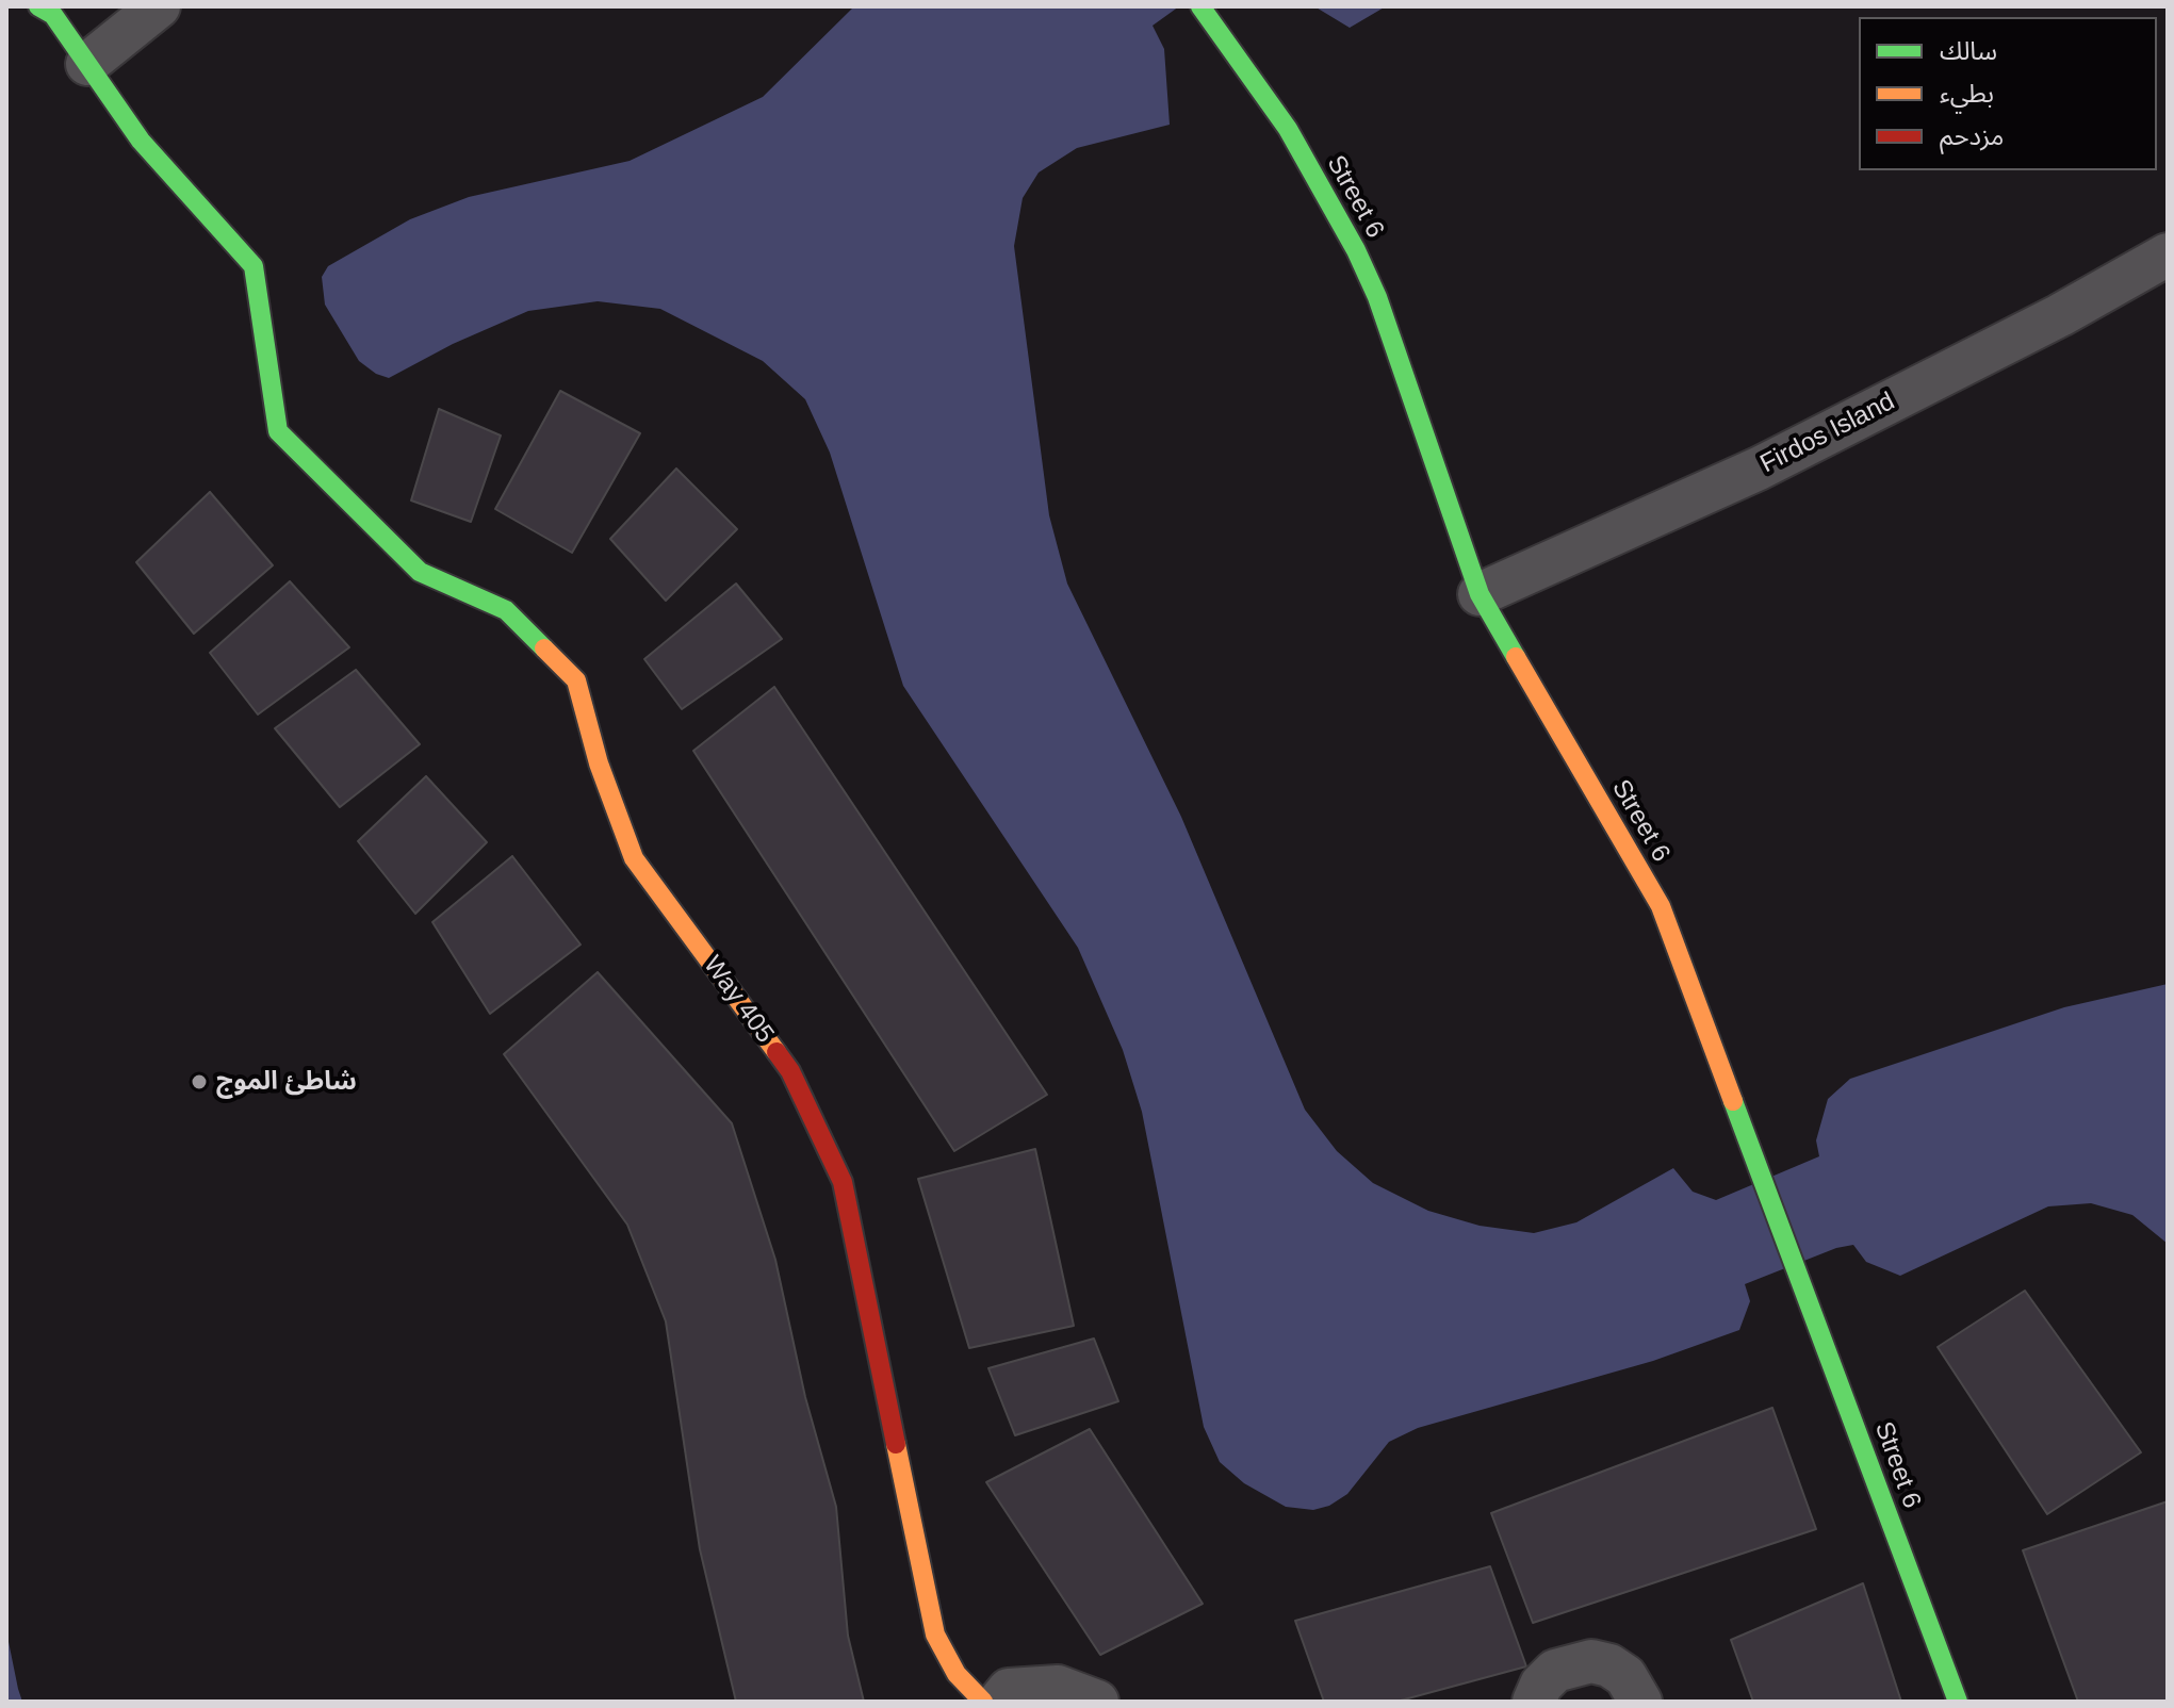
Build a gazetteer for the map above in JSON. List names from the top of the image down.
{
  "streets": {
    "street": ["Street 6", "Firdos Island", "Way 405"]
  },
  "crossings": [
    ["Street 6", "Firdos Island"]
  ],
  "places": ["شاطئ الموج"],
  "legend": ["سالك", "بطيء", "مزدحم"]
}
